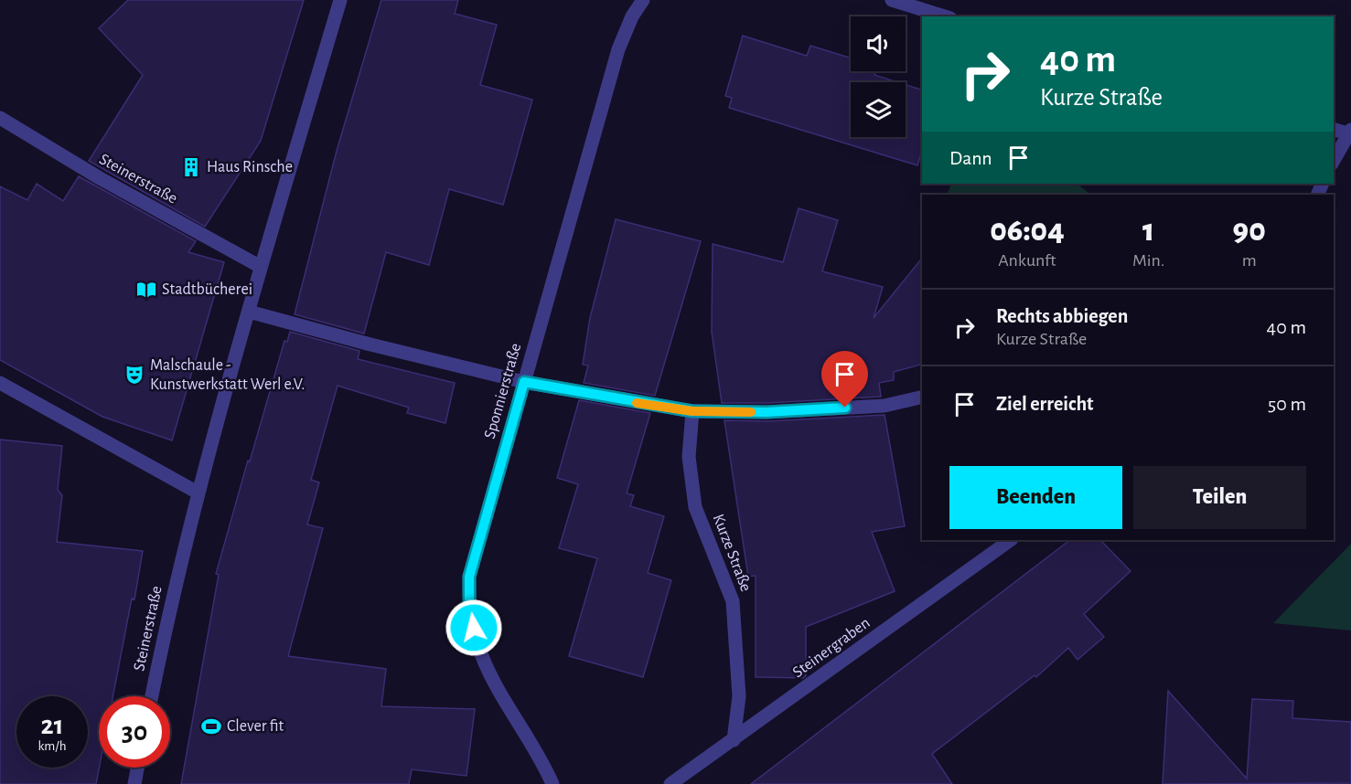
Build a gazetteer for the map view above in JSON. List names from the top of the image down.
{
  "streets": {
    "street": [
      "Steinerstraße",
      "Sponnierstraße",
      "Kurze Straße",
      "Steinergraben"
    ]
  },
  "crossings": [
    ["Kurze Straße", "Steinergraben"]
  ],
  "places": {
    "building": ["Haus Rinsche"],
    "library": ["Stadtbücherei"],
    "theatre": ["Malschaule - Kunstwerkstatt Werl e.V."],
    "sports": ["Clever fit"]
  },
  "page": {
    "turn": ["40 m", "Kurze Straße"],
    "then": "Dann",
    "eta": [
      "06:04",
      "Ankunft",
      "1",
      "Min.",
      "90",
      "m"
    ],
    "list": [
      {
        "name": "Rechts abbiegen",
        "note": "Kurze Straße",
        "value": "40 m"
      },
      {
        "name": "Ziel erreicht",
        "value": "50 m"
      }
    ],
    "buttons": ["Beenden", "Teilen"],
    "speed": "21 km/h",
    "limit": "30"
  }
}
